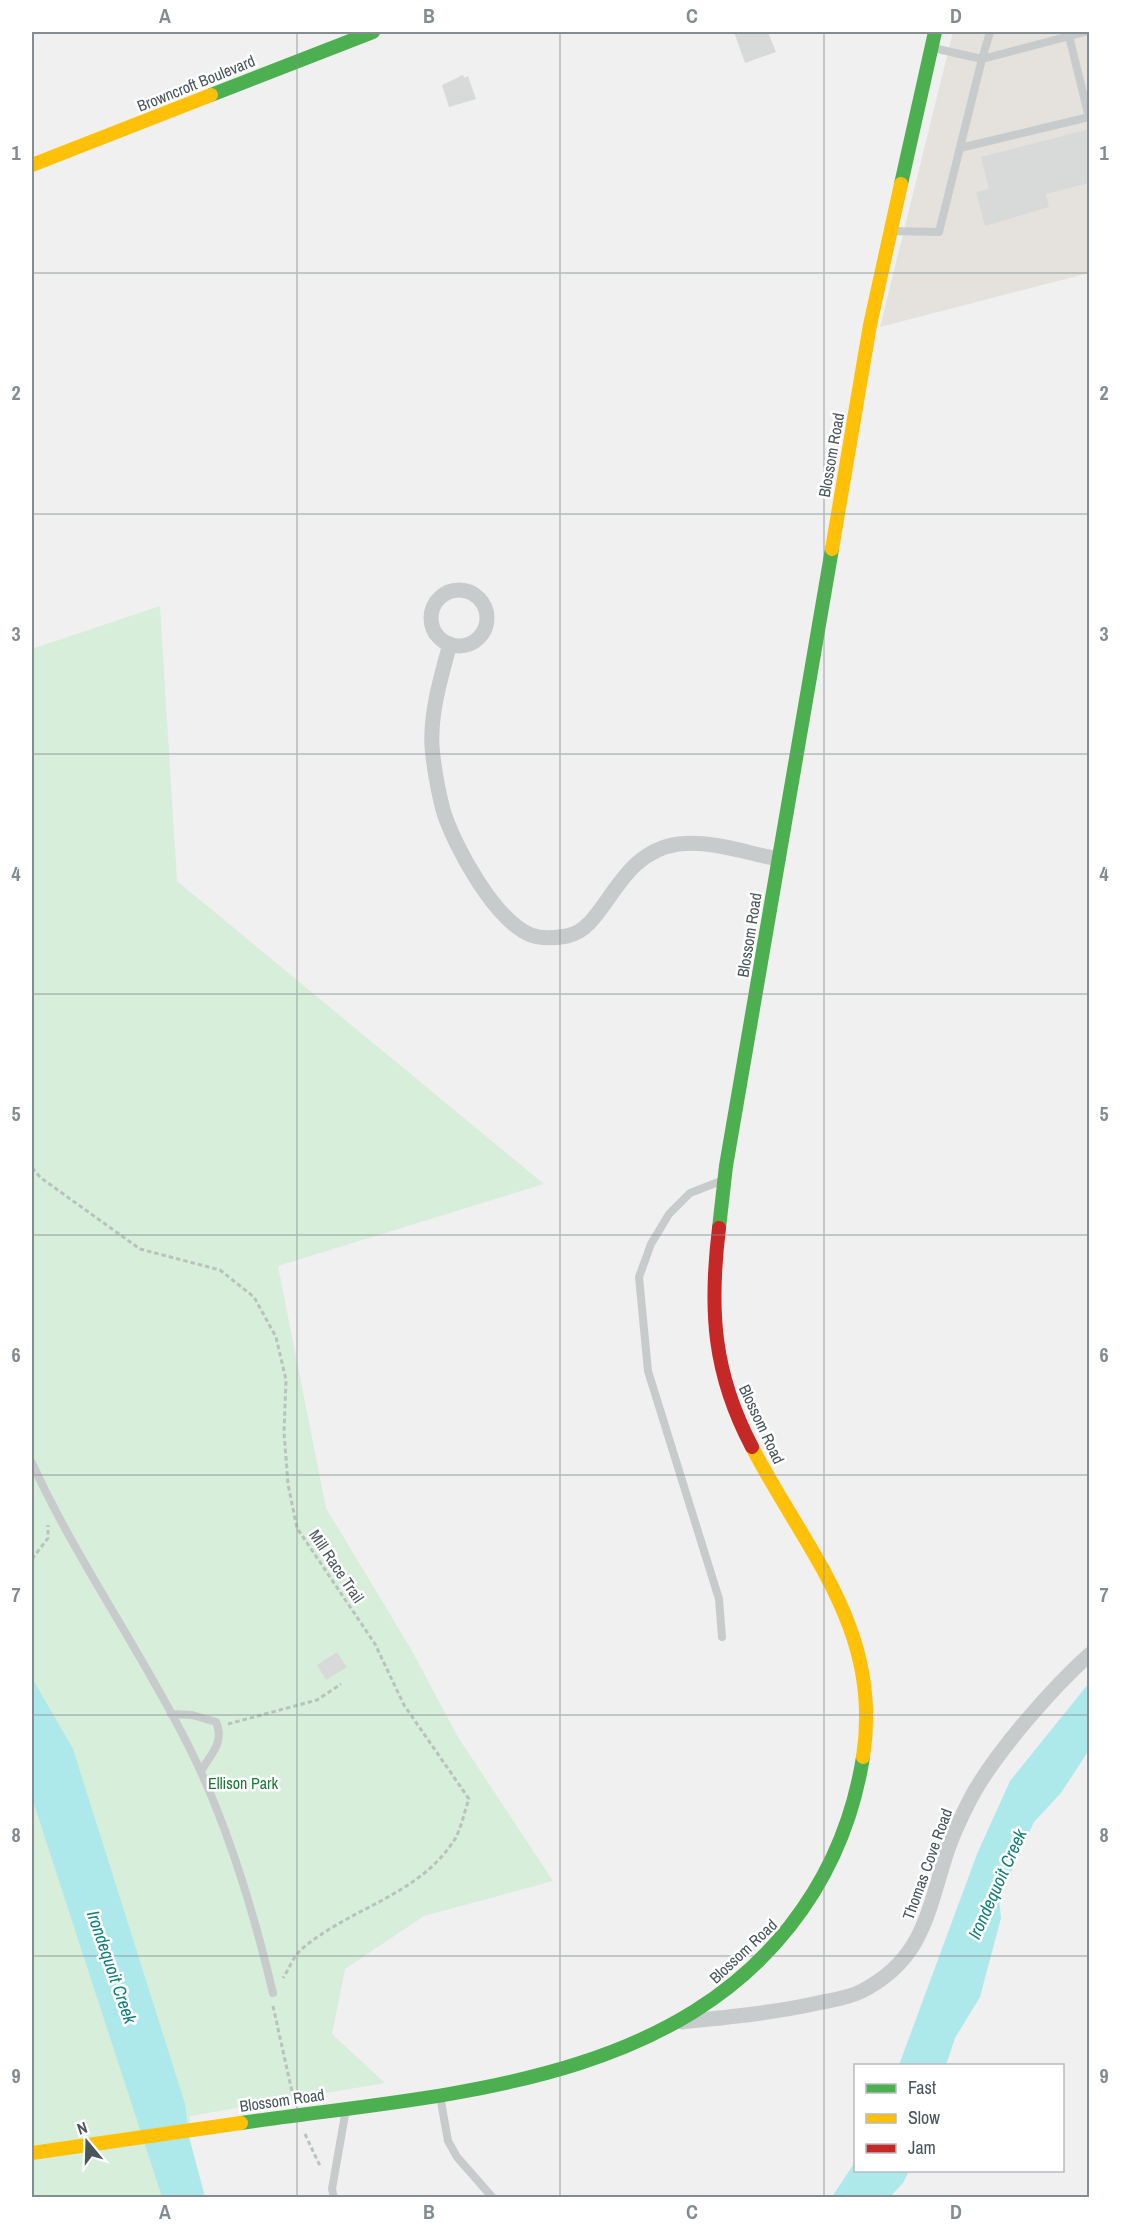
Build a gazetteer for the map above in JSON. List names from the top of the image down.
{
  "streets": {
    "street": ["Browncroft Boulevard", "Blossom Road", "Thomas Cove Road"],
    "path": ["Mill Race Trail"]
  },
  "crossings": [
    ["Blossom Road", "Thomas Cove Road"]
  ],
  "water": ["Irondequoit Creek"],
  "parks": ["Ellison Park"],
  "legend": ["Fast", "Slow", "Jam"],
  "north": "top",
  "grid": {
    "columns": [
      "A",
      "B",
      "C",
      "D"
    ],
    "rows": [
      "1",
      "2",
      "3",
      "4",
      "5",
      "6",
      "7",
      "8",
      "9"
    ]
  }
}
